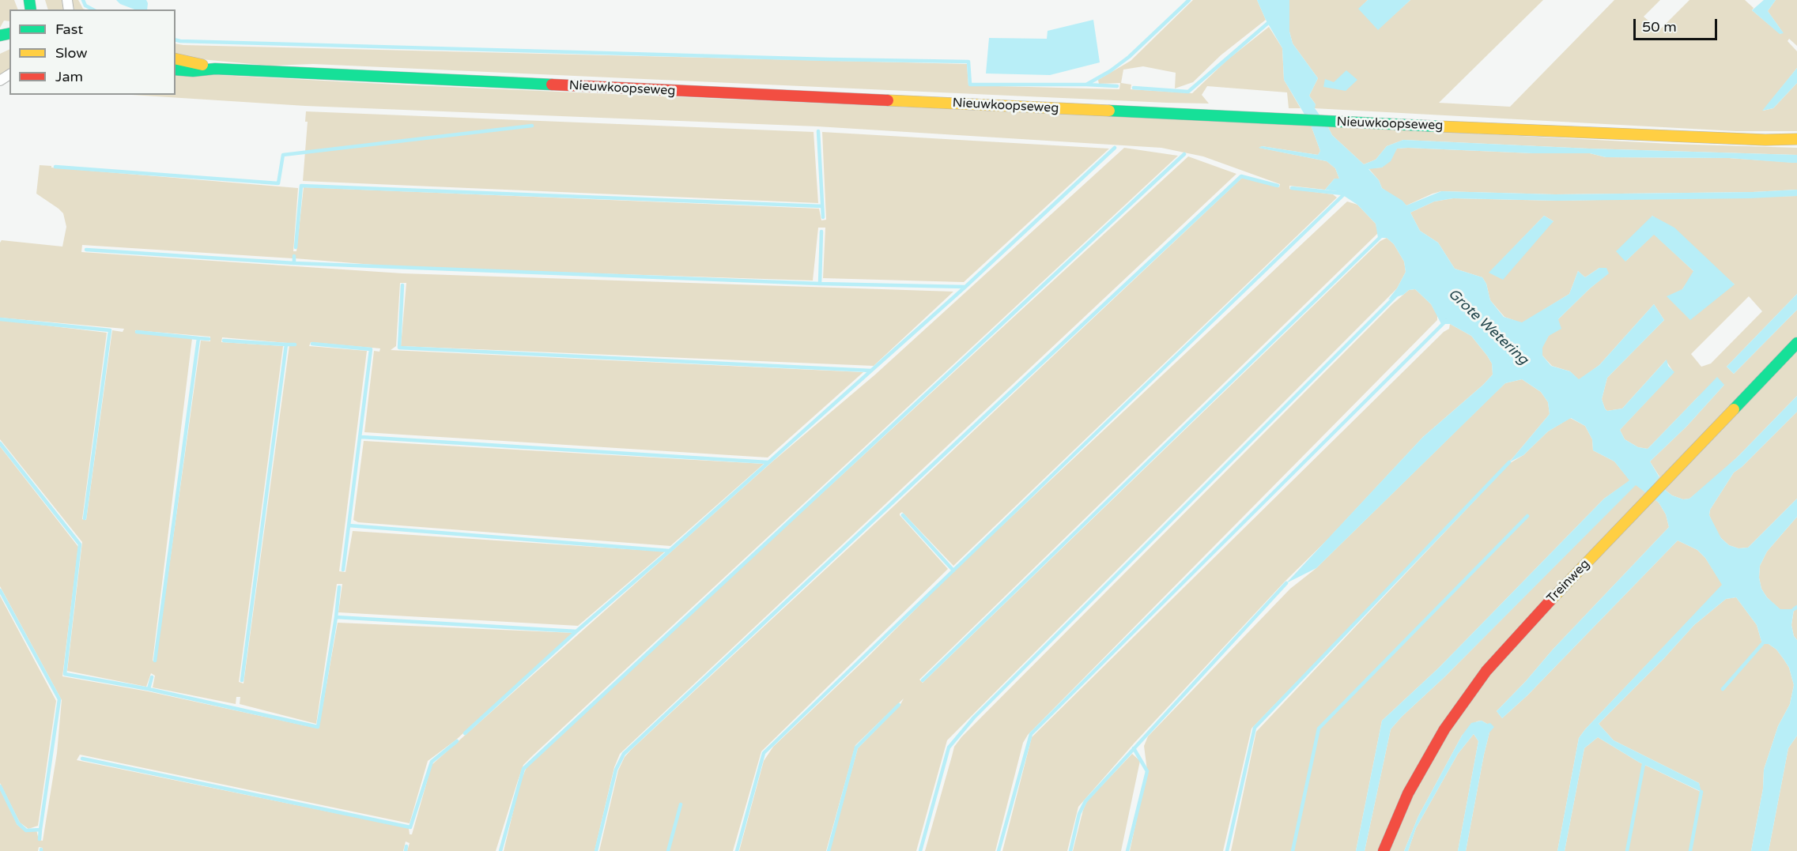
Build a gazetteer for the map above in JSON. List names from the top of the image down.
{
  "streets": {
    "main road": ["Nieuwkoopseweg", "Treinweg"]
  },
  "water": ["Grote Wetering"],
  "legend": ["Fast", "Slow", "Jam"],
  "scale_bar": "50 m"
}
